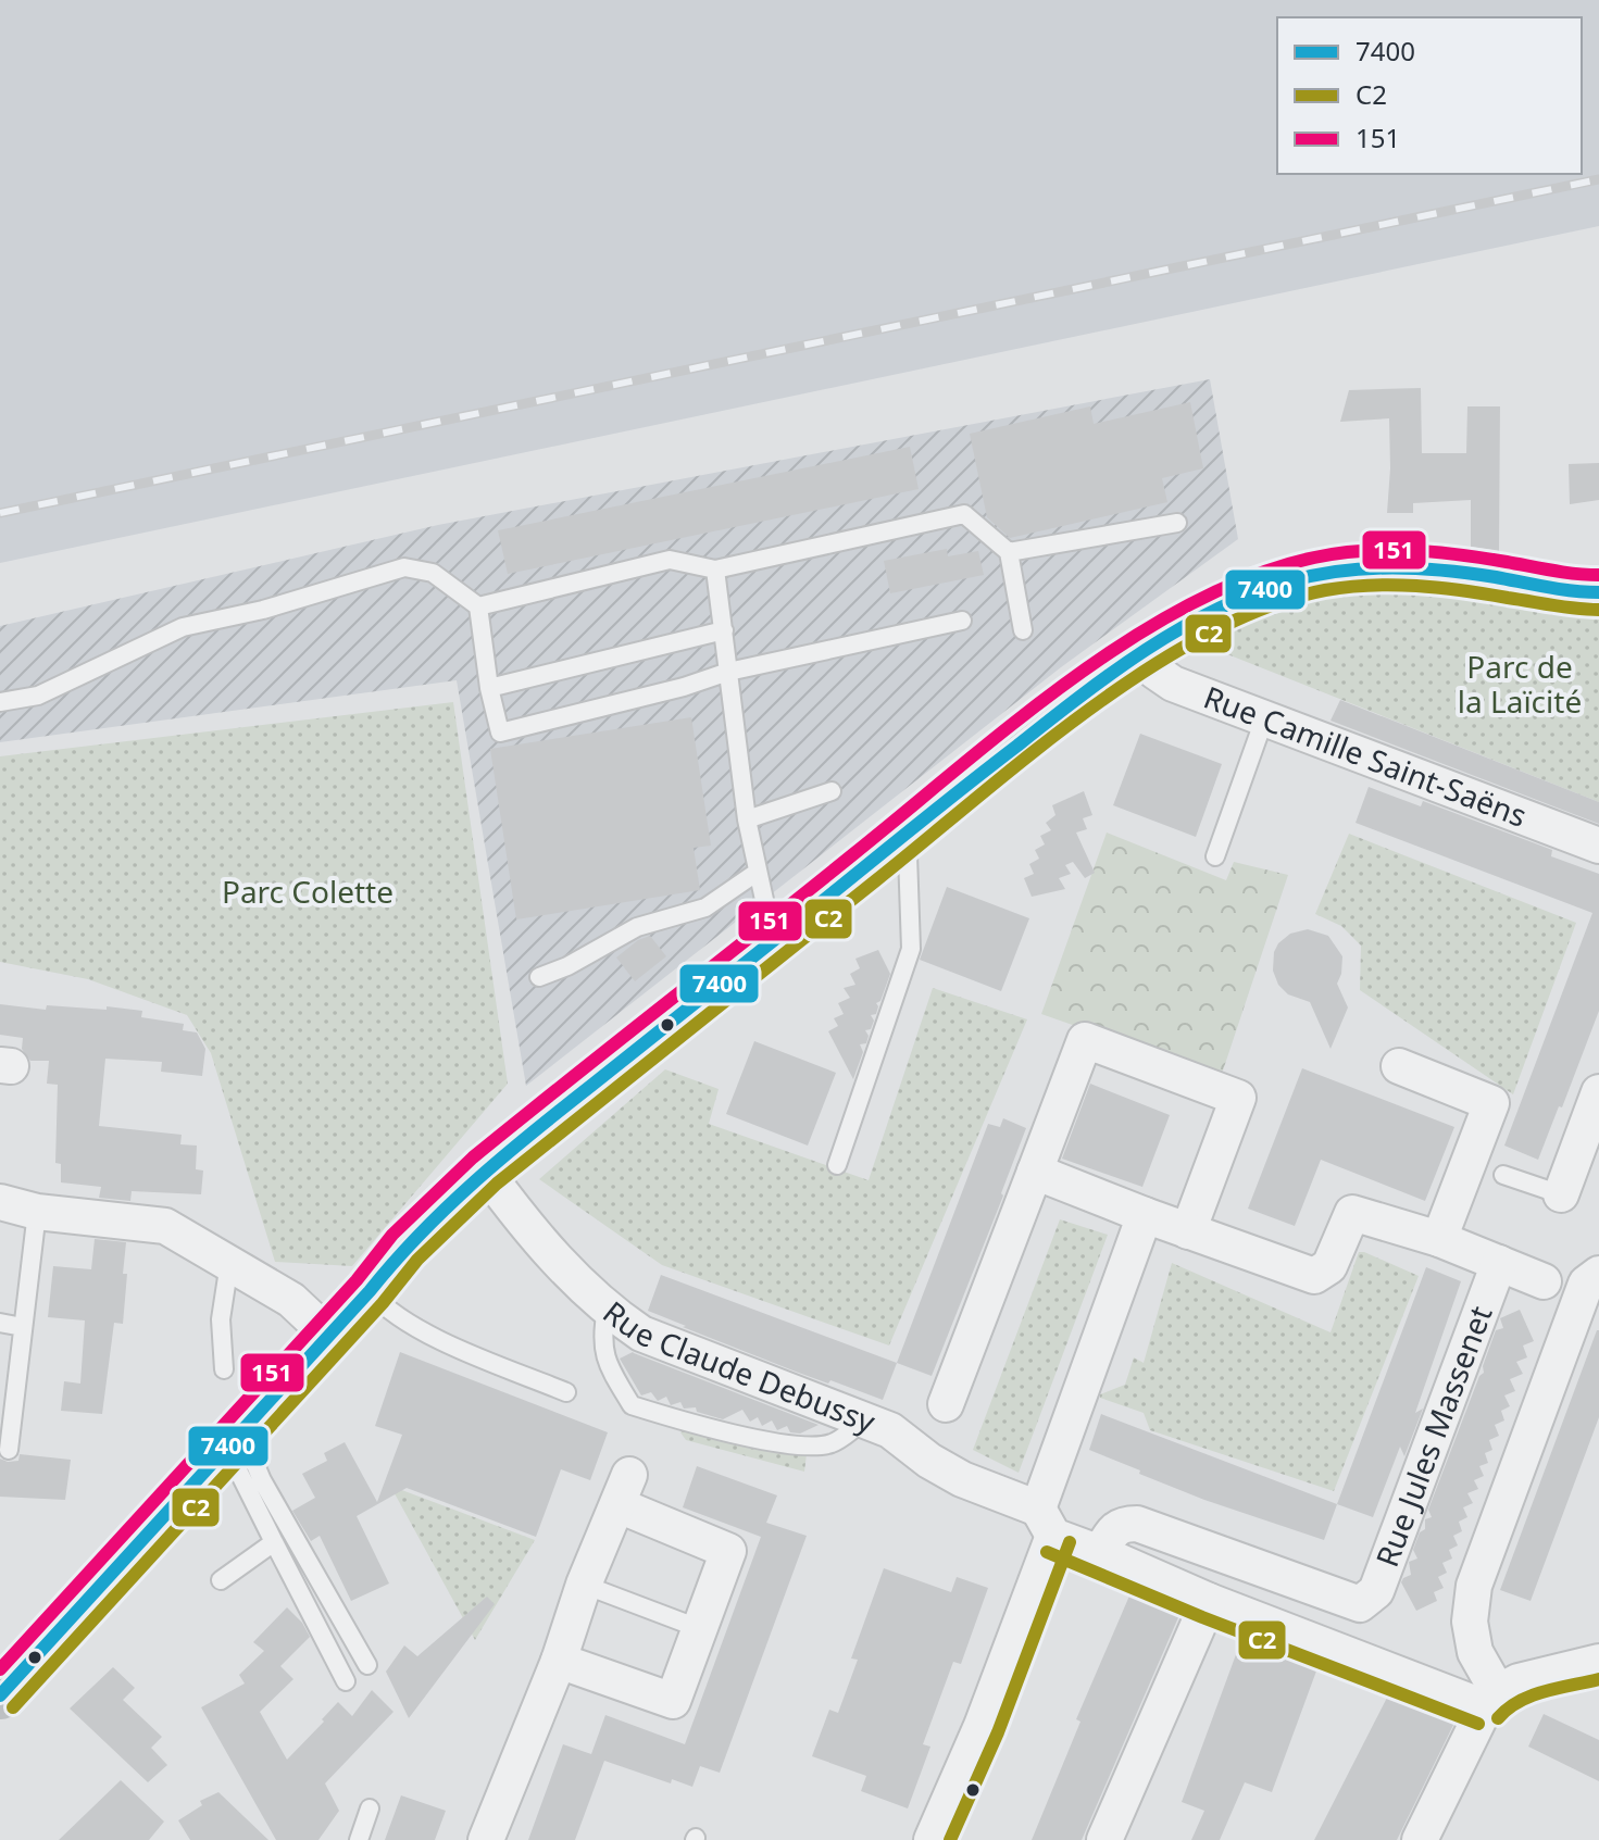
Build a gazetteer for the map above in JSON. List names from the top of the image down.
{
  "streets": {
    "street": ["Rue Camille Saint-Saëns", "Rue Claude Debussy", "Rue Jules Massenet"]
  },
  "crossings": [
    ["Rue Claude Debussy", "Rue Jules Massenet"]
  ],
  "parks": ["Parc de la Laïcité", "Parc Colette"],
  "lines": ["transit line 151", "transit line 7400", "transit line C2"],
  "legend": ["7400", "C2", "151"]
}
